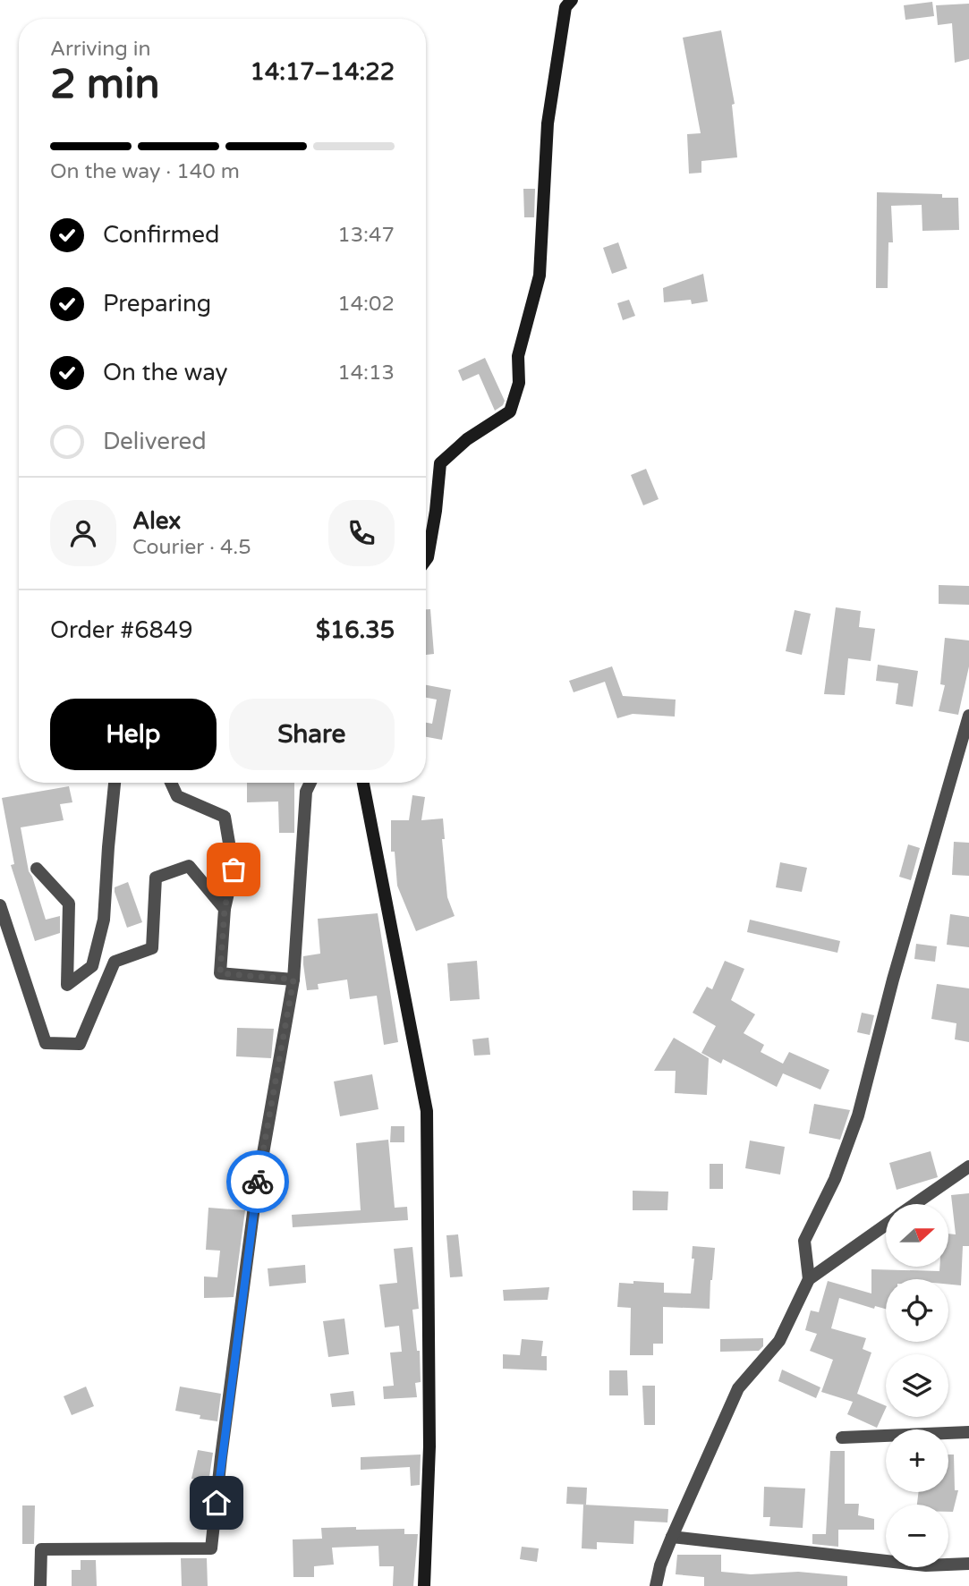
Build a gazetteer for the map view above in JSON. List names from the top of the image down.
{
  "north": "right",
  "page": {
    "heading": ["2 min", "Arriving in", "14:17–14:22"],
    "panel": [
      "Alex",
      "Courier · 4.5",
      "Order #6849",
      "$16.35"
    ],
    "bar": "On the way · 140 m",
    "list": [
      ["Confirmed", "13:47"],
      ["Preparing", "14:02"],
      ["On the way", "14:13"],
      "Delivered"
    ],
    "buttons": ["Help", "Share"],
    "map_buttons": ["+", "−"]
  }
}
